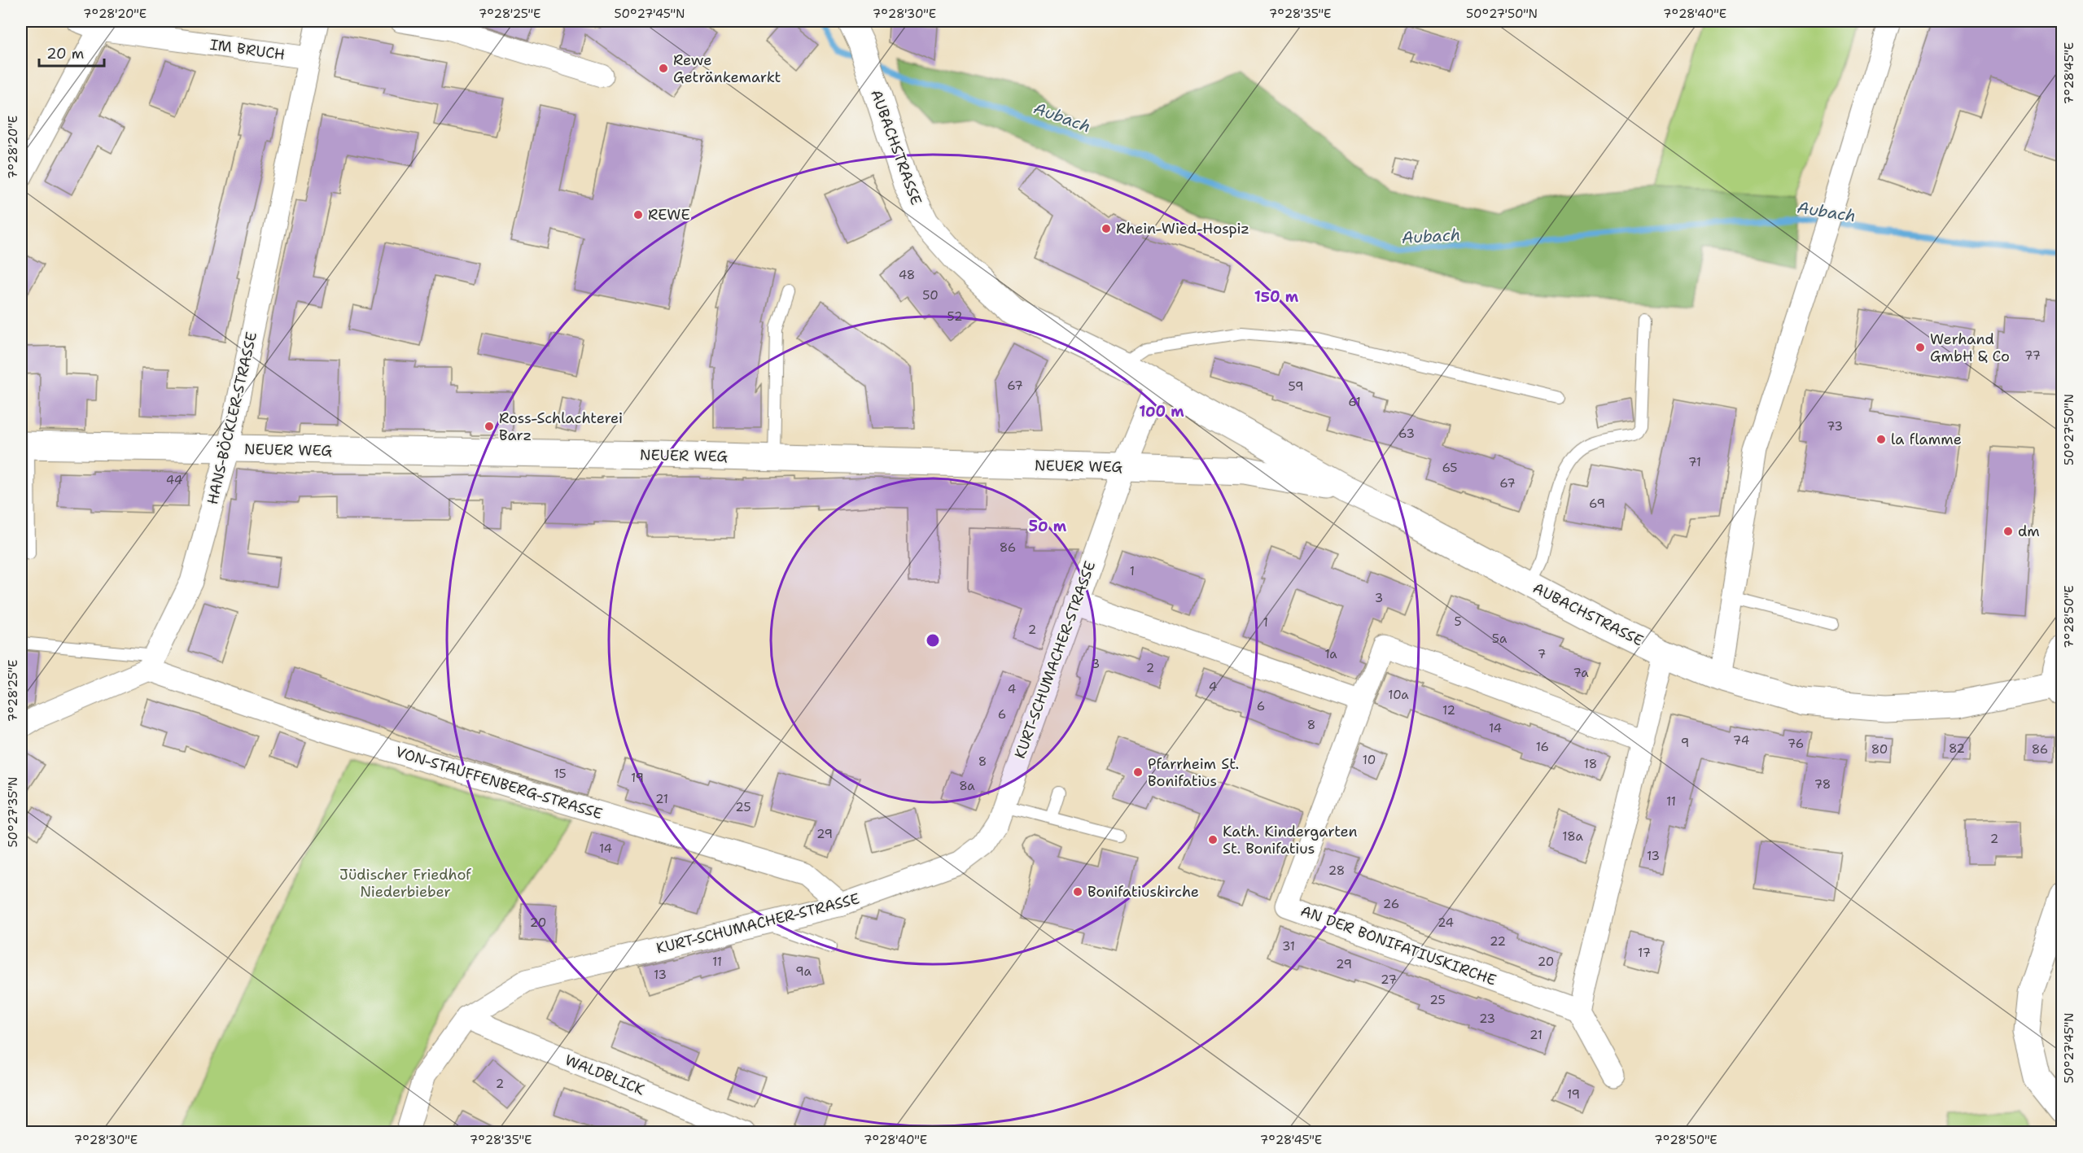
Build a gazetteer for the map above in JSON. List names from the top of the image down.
{
  "streets": {
    "street": [
      "IM BRUCH",
      "AUBACHSTRASSE",
      "HANS-BÖCKLER-STRASSE",
      "NEUER WEG",
      "KURT-SCHUMACHER-STRASSE",
      "VON-STAUFFENBERG-STRASSE",
      "AN DER BONIFATIUSKIRCHE",
      "WALDBLICK"
    ]
  },
  "crossings": [
    ["IM BRUCH", "HANS-BÖCKLER-STRASSE"],
    ["AUBACHSTRASSE", "NEUER WEG"],
    ["HANS-BÖCKLER-STRASSE", "NEUER WEG"],
    ["HANS-BÖCKLER-STRASSE", "VON-STAUFFENBERG-STRASSE"],
    ["NEUER WEG", "KURT-SCHUMACHER-STRASSE"],
    ["KURT-SCHUMACHER-STRASSE", "VON-STAUFFENBERG-STRASSE"],
    ["KURT-SCHUMACHER-STRASSE", "WALDBLICK"]
  ],
  "water": ["Aubach"],
  "parks": ["Jüdischer Friedhof Niederbieber"],
  "places": [
    "Rewe Getränkemarkt",
    "REWE",
    "Rhein-Wied-Hospiz",
    "Werhand GmbH & Co",
    "Ross-Schlachterei Barz",
    "la flamme",
    "dm",
    "Pfarrheim St. Bonifatius",
    "Kath. Kindergarten St. Bonifatius",
    "Bonifatiuskirche"
  ],
  "house_numbers": [
    "48",
    "50",
    "52",
    "77",
    "67",
    "59",
    "61",
    "73",
    "63",
    "71",
    "65",
    "44",
    "67",
    "69",
    "86",
    "1",
    "3",
    "5",
    "1",
    "2",
    "5a",
    "1a",
    "7",
    "3",
    "2",
    "7a",
    "4",
    "4",
    "10a",
    "6",
    "12",
    "6",
    "8",
    "14",
    "74",
    "9",
    "76",
    "16",
    "82",
    "80",
    "86",
    "10",
    "8",
    "18",
    "15",
    "19",
    "78",
    "8a",
    "21",
    "11",
    "25",
    "29",
    "18a",
    "2",
    "14",
    "13",
    "28",
    "26",
    "20",
    "24",
    "22",
    "31",
    "17",
    "11",
    "20",
    "29",
    "9a",
    "13",
    "27",
    "25",
    "23",
    "21",
    "2",
    "19"
  ],
  "scale_bar": "20 m",
  "coordinates": [
    "7°28'20\"E",
    "7°28'25\"E",
    "50°27'45\"N",
    "7°28'30\"E",
    "7°28'35\"E",
    "50°27'50\"N",
    "7°28'40\"E",
    "7°28'45\"E",
    "7°28'50\"E",
    "50°27'35\"N"
  ],
  "rings": ["150 m", "100 m", "50 m"]
}
